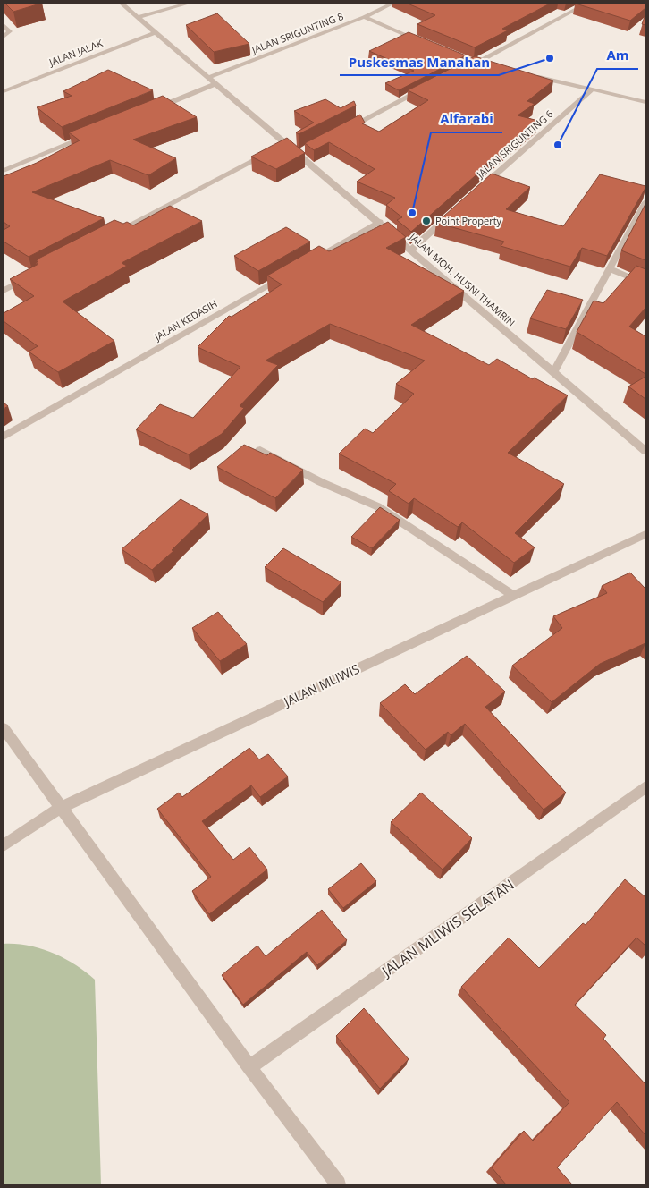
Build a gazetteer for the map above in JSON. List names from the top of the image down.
{
  "streets": {
    "street": [
      "JALAN SRIGUNTING 8",
      "JALAN JALAK",
      "JALAN SRIGUNTING 6",
      "JALAN MOH. HUSNI THAMRIN",
      "JALAN KEDASIH",
      "JALAN MLIWIS",
      "JALAN MLIWIS SELATAN"
    ]
  },
  "crossings": [
    ["JALAN SRIGUNTING 8", "JALAN MOH. HUSNI THAMRIN"],
    ["JALAN JALAK", "JALAN MOH. HUSNI THAMRIN"]
  ],
  "places": [
    "Puskesmas Manahan",
    "Am",
    "Alfarabi",
    "Point Property"
  ]
}
